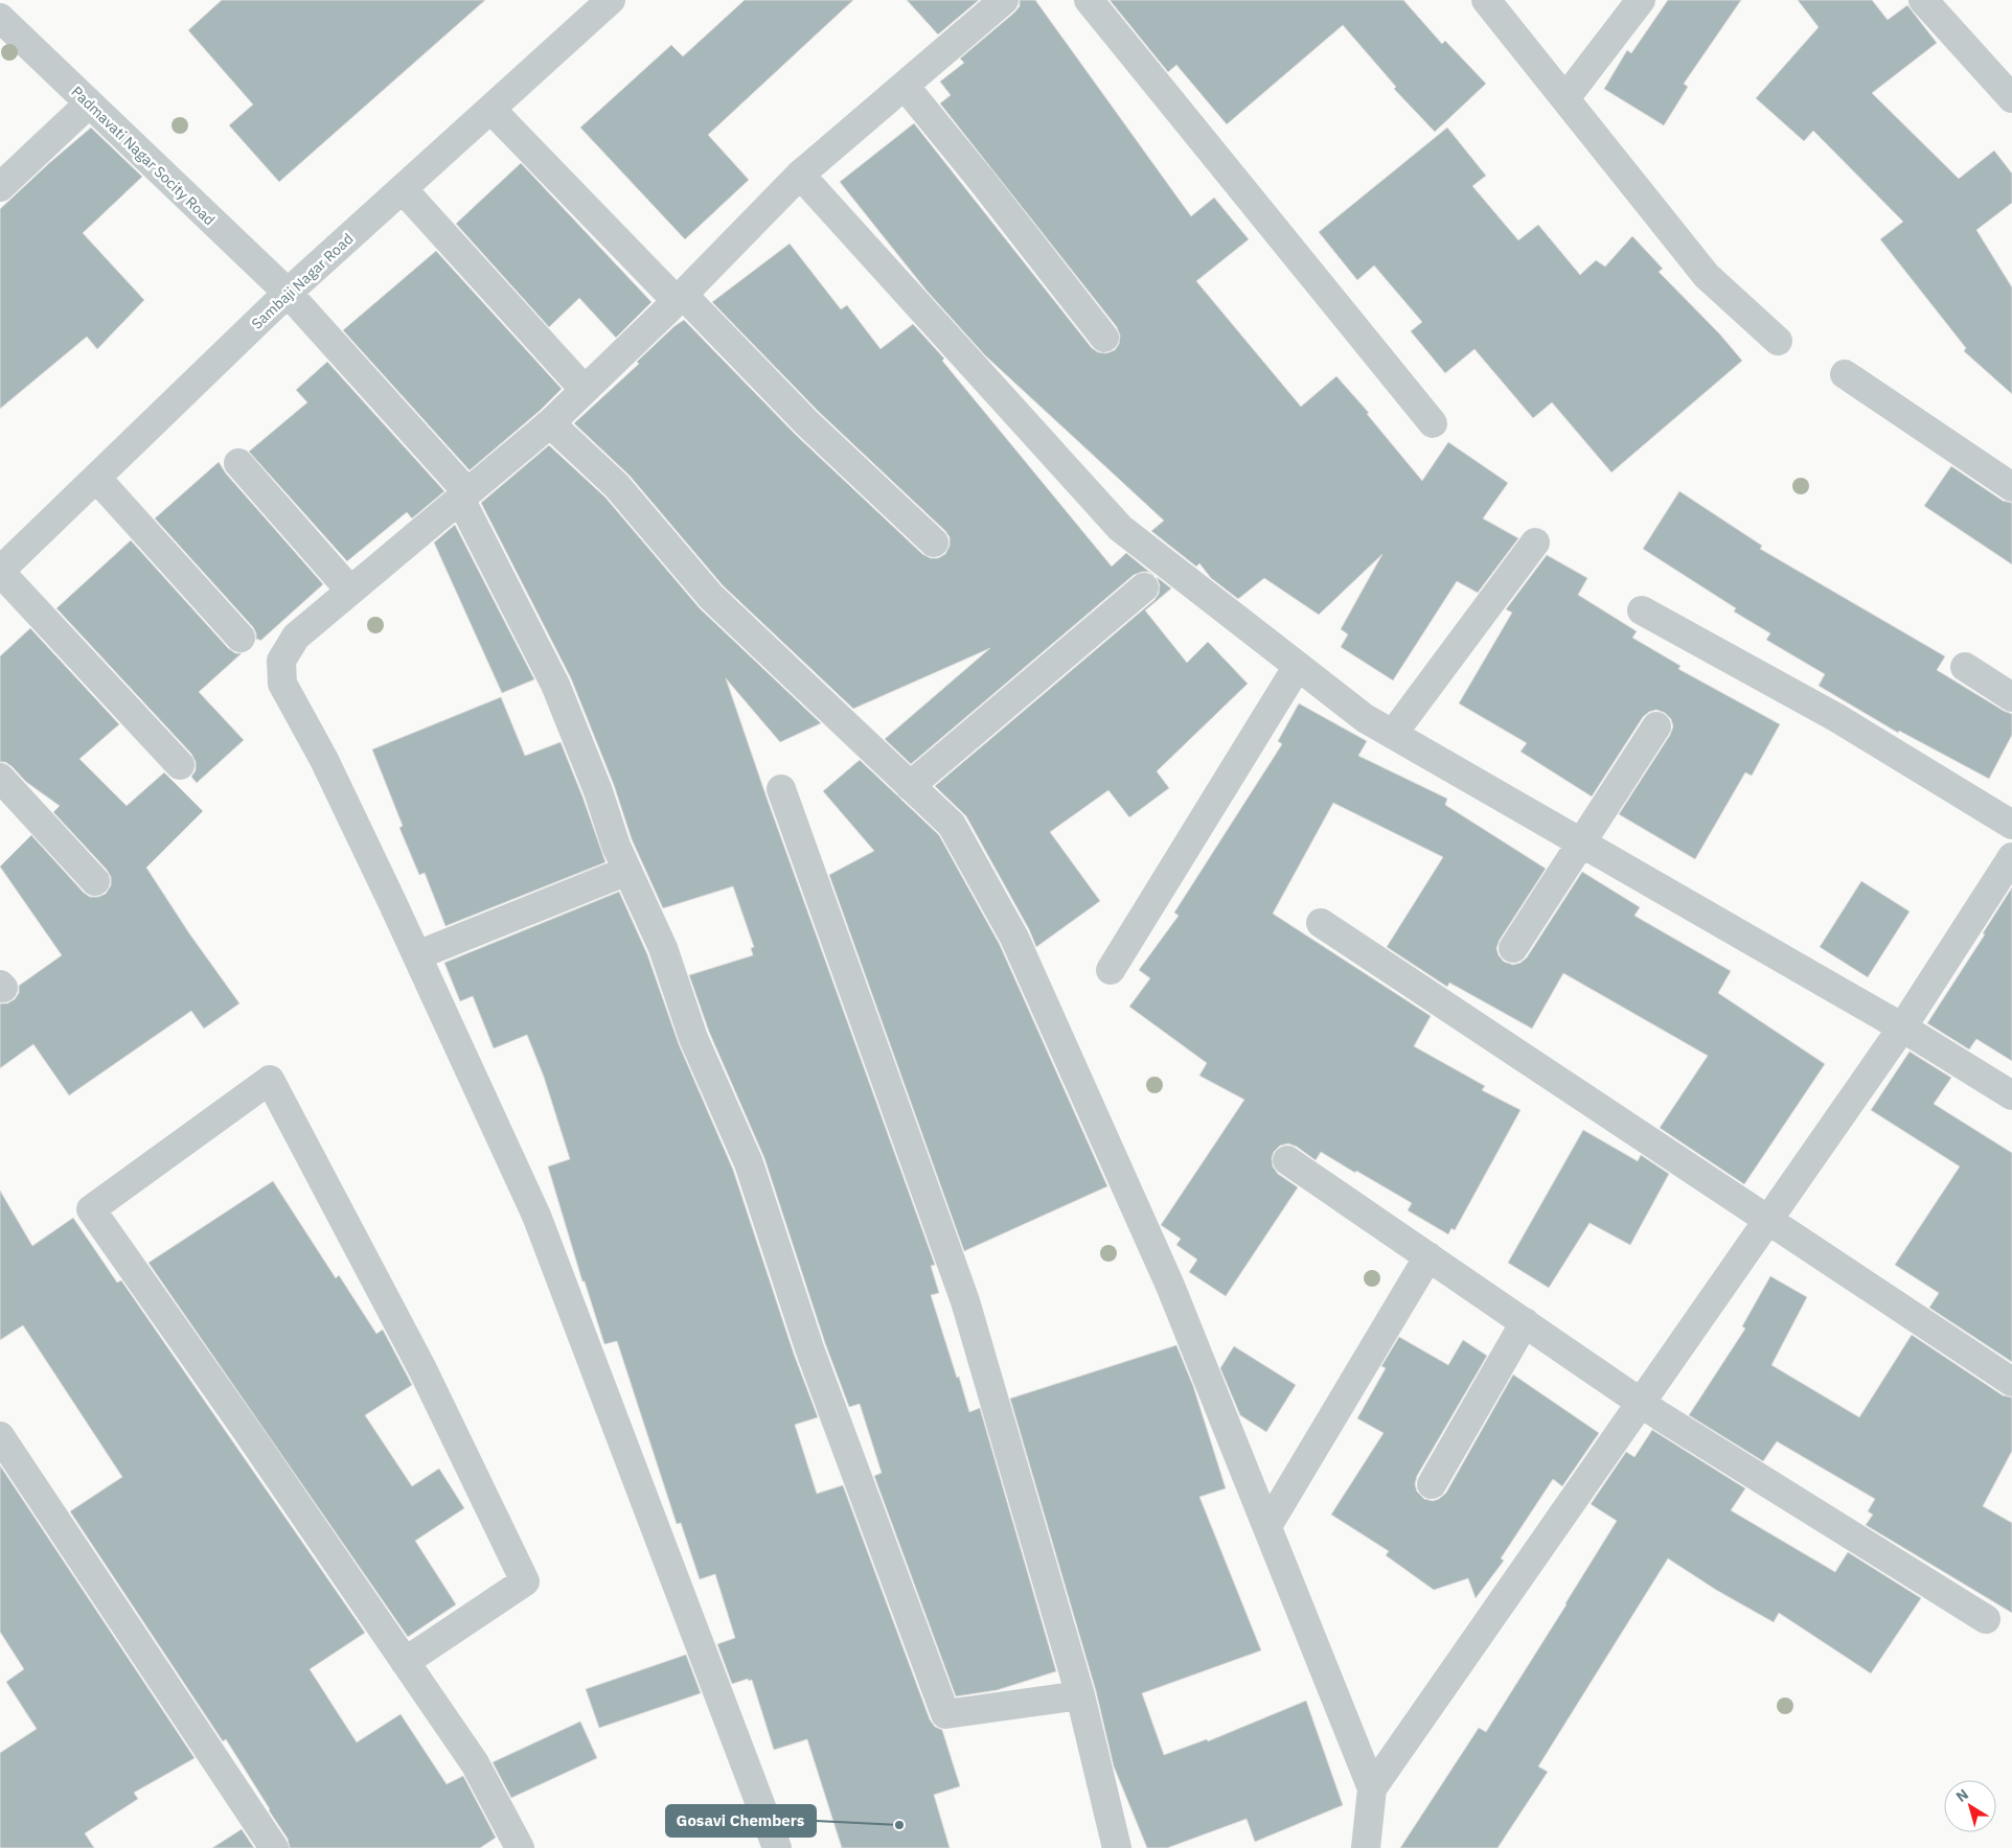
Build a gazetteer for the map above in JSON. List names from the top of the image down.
{
  "streets": {
    "street": ["Padmavati Nagar Socity Road", "Sambaji Nagar Road"]
  },
  "crossings": [
    ["Padmavati Nagar Socity Road", "Sambaji Nagar Road"]
  ],
  "places": ["Gosavi Chembers"],
  "north": "top left"
}
